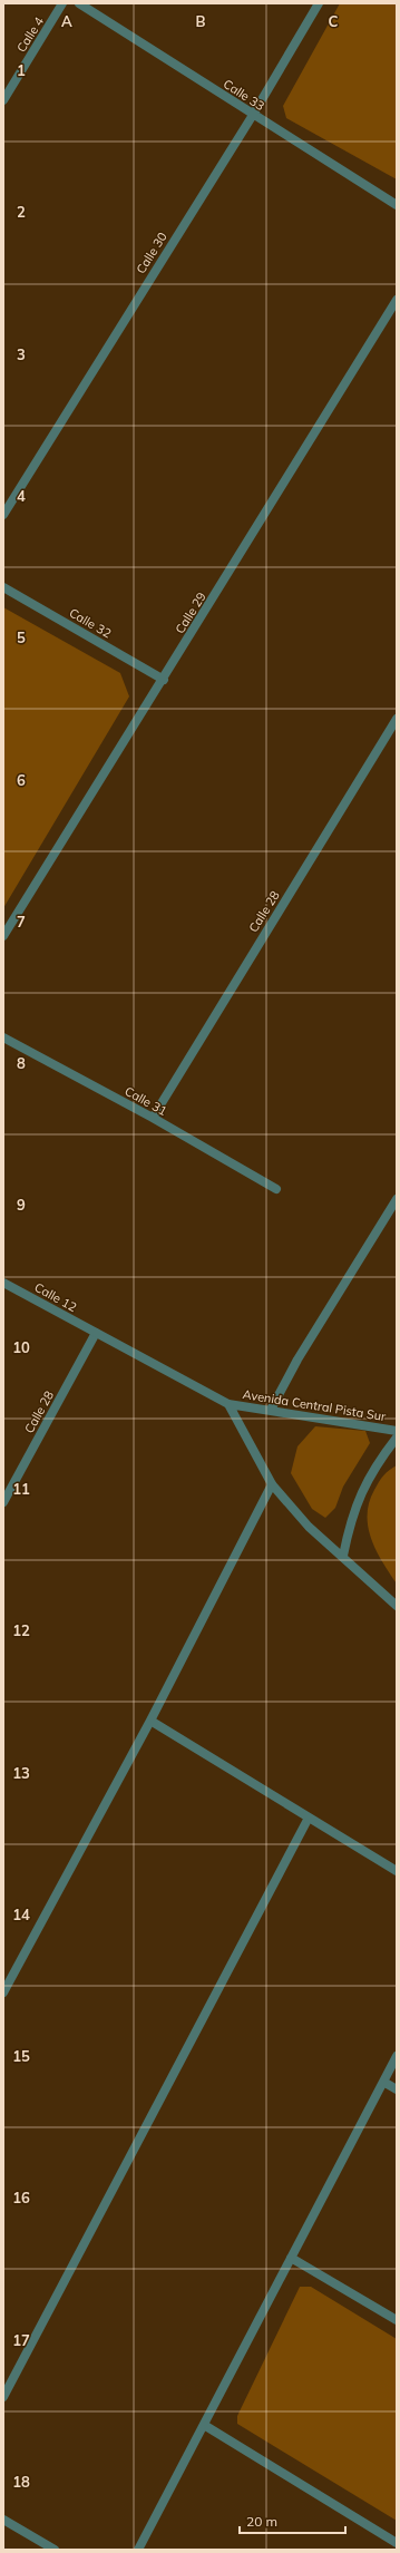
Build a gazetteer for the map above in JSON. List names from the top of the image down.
{
  "streets": {
    "street": [
      "Calle 4",
      "Calle 33",
      "Calle 30",
      "Calle 29",
      "Calle 32",
      "Calle 28",
      "Calle 31",
      "Calle 12",
      "Avenida Central Pista Sur"
    ]
  },
  "crossings": [
    ["Calle 33", "Calle 30"],
    ["Calle 29", "Calle 32"],
    ["Calle 28", "Calle 31"],
    ["Calle 28", "Calle 12"],
    ["Calle 12", "Avenida Central Pista Sur"]
  ],
  "scale_bar": "20 m",
  "grid": {
    "columns": ["A", "B", "C"],
    "rows": [
      "1",
      "2",
      "3",
      "4",
      "5",
      "6",
      "7",
      "8",
      "9",
      "10",
      "11",
      "12",
      "13",
      "14",
      "15",
      "16",
      "17",
      "18"
    ]
  }
}
